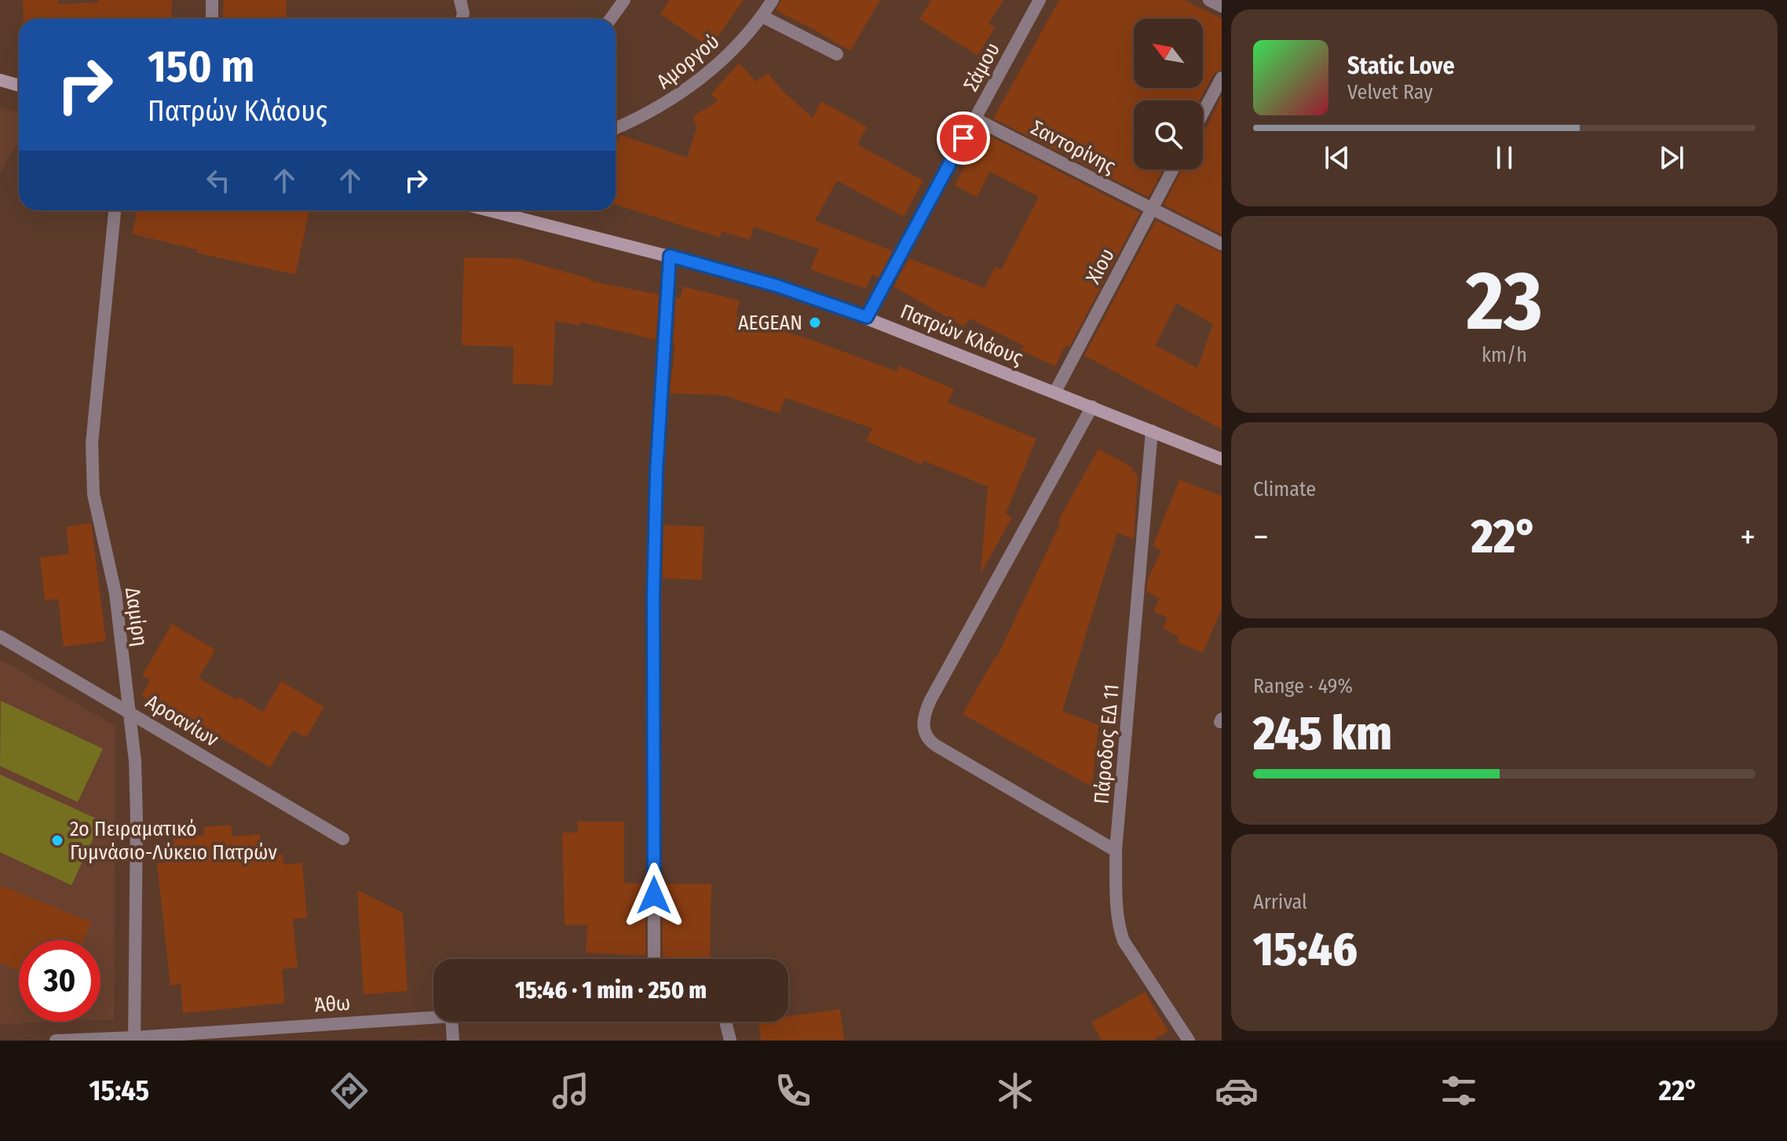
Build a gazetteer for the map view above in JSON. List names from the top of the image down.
{
  "streets": {
    "main road": ["Πατρών Κλάους"],
    "street": [
      "Αμοργού",
      "Σάμου",
      "Σαντορίνης",
      "Χίου",
      "Δαμίρη",
      "Αροανίων",
      "Πάροδος ΕΔ 11",
      "Άθω"
    ]
  },
  "crossings": [
    ["Σάμου", "Σαντορίνης"],
    ["Σάμου", "Πατρών Κλάους"],
    ["Σαντορίνης", "Χίου"],
    ["Χίου", "Πατρών Κλάους"],
    ["Πατρών Κλάους", "Πάροδος ΕΔ 11"],
    ["Δαμίρη", "Αροανίων"],
    ["Δαμίρη", "Άθω"]
  ],
  "places": ["AEGEAN", "2ο Πειραματικό Γυμνάσιο-Λύκειο Πατρών"],
  "north": "top left",
  "page": {
    "turn": ["150 m", "Πατρών Κλάους"],
    "song": ["Static Love", "Velvet Ray"],
    "tile": [
      ["23", "km/h"],
      "Climate",
      ["Range · 49%", "245 km"],
      ["Arrival", "15:46"]
    ],
    "heat": ["−", "22°", "+"],
    "limit": "30",
    "trip": "15:46 · 1 min · 250 m",
    "tabs": ["15:45", "22°"]
  }
}
